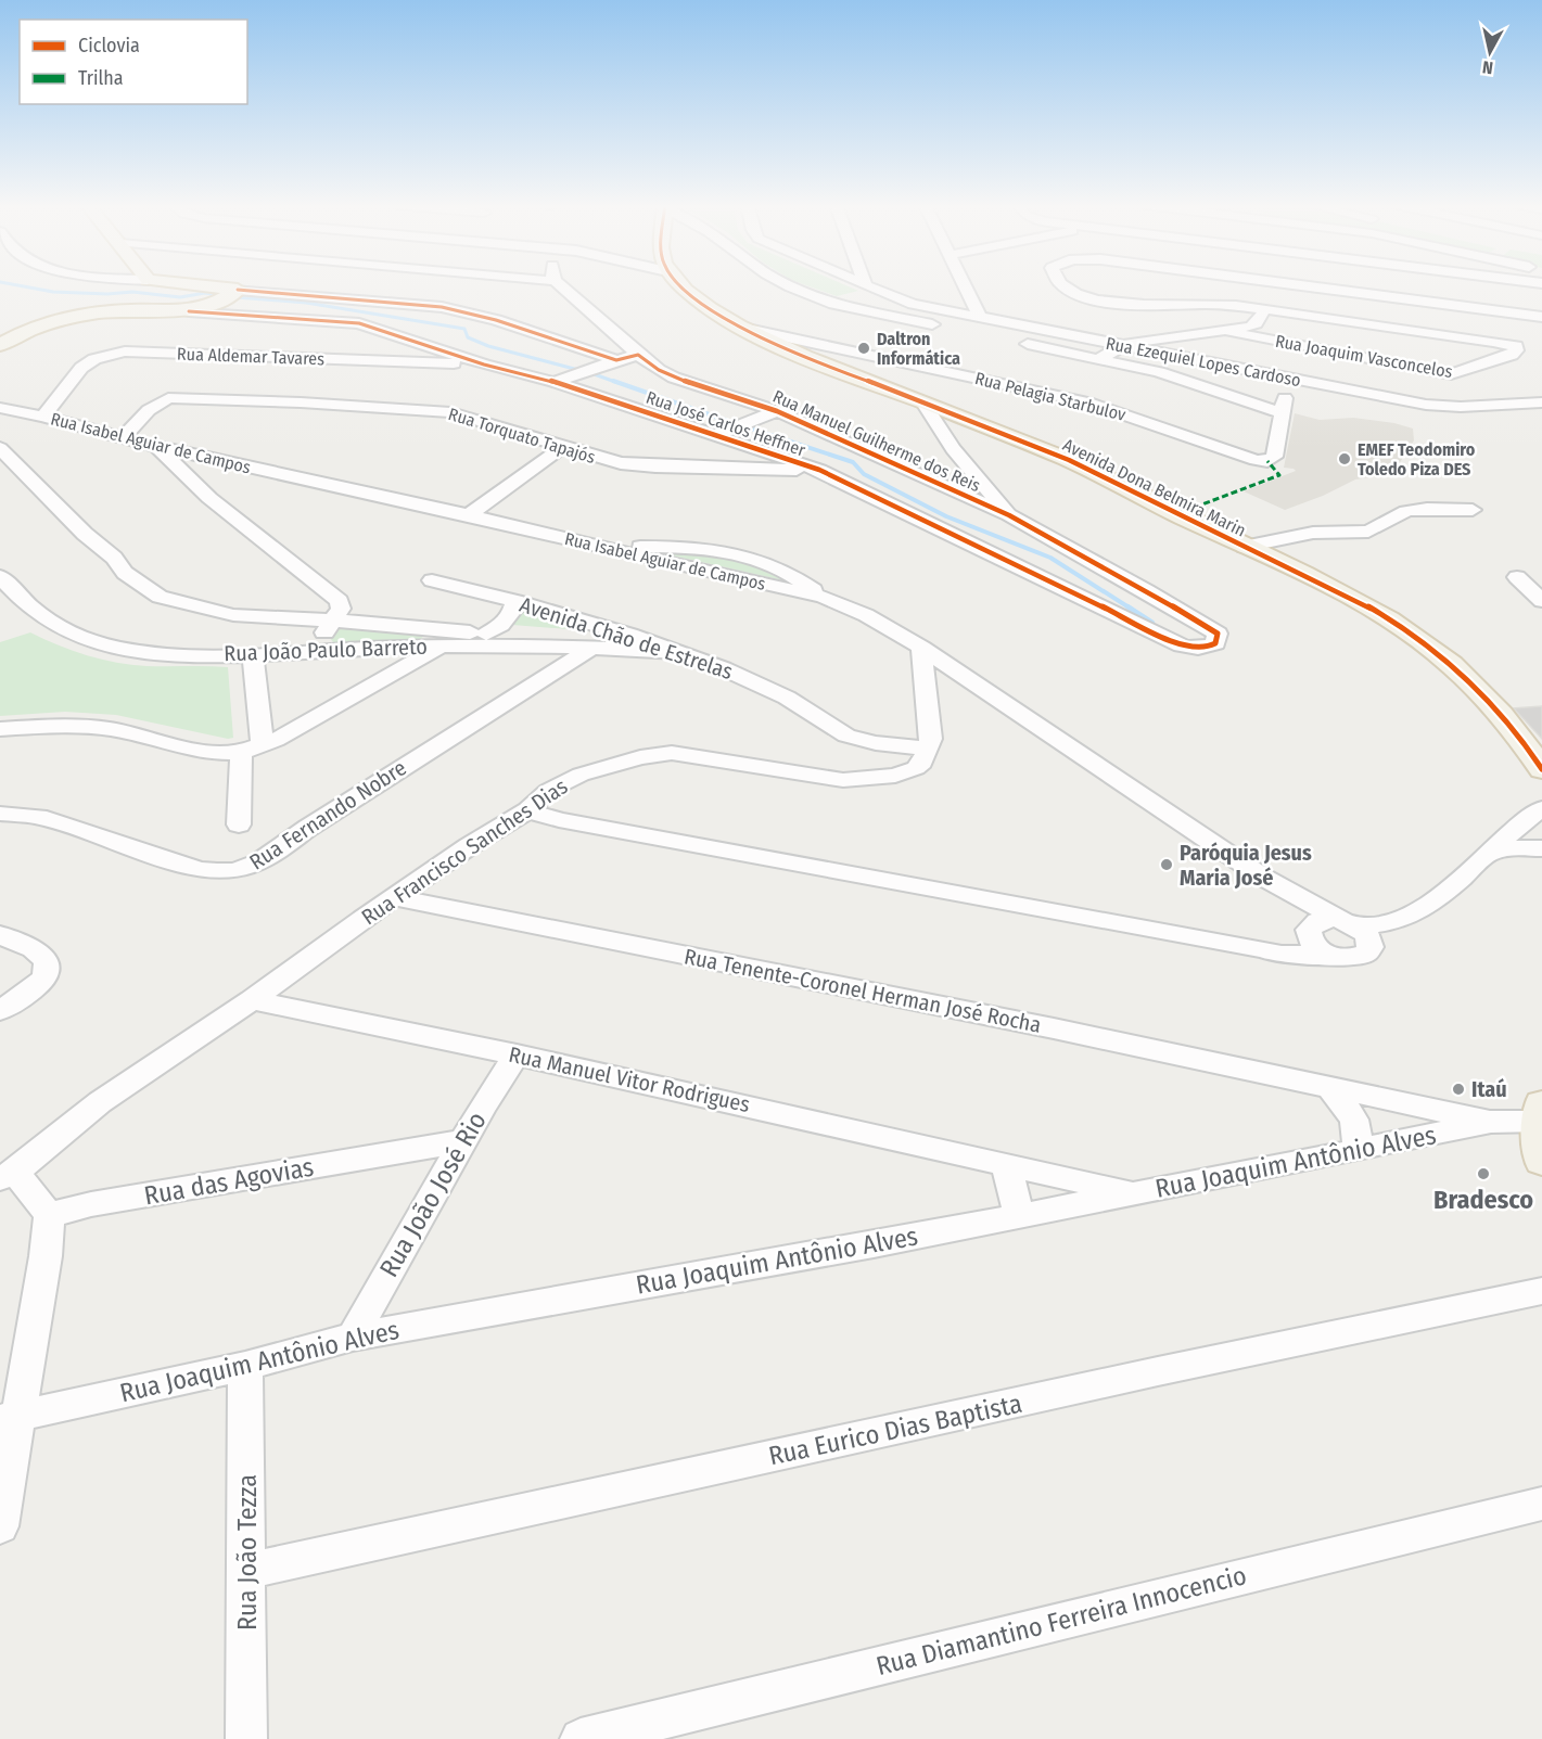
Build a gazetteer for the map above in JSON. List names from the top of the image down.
{
  "streets": {
    "main road": ["Rua José Carlos Heffner", "Avenida Dona Belmira Marin"],
    "street": [
      "Rua Aldemar Tavares",
      "Rua Joaquim Vasconcelos",
      "Rua Ezequiel Lopes Cardoso",
      "Rua Pelagia Starbulov",
      "Rua Torquato Tapajós",
      "Rua Manuel Guilherme dos Reis",
      "Rua Isabel Aguiar de Campos",
      "Avenida Chão de Estrelas",
      "Rua João Paulo Barreto",
      "Rua Fernando Nobre",
      "Rua Francisco Sanches Dias",
      "Rua Tenente-Coronel Herman José Rocha",
      "Rua Manuel Vitor Rodrigues",
      "Rua Joaquim Antônio Alves",
      "Rua das Agovias",
      "Rua João José Rio",
      "Rua Eurico Dias Baptista",
      "Rua João Tezza",
      "Rua Diamantino Ferreira Innocencio"
    ]
  },
  "crossings": [
    ["Rua Aldemar Tavares", "Rua José Carlos Heffner"],
    ["Rua Aldemar Tavares", "Rua Isabel Aguiar de Campos"],
    ["Rua Ezequiel Lopes Cardoso", "Rua Pelagia Starbulov"],
    ["Rua Pelagia Starbulov", "Avenida Dona Belmira Marin"],
    ["Rua José Carlos Heffner", "Rua Torquato Tapajós"],
    ["Rua José Carlos Heffner", "Rua Manuel Guilherme dos Reis"],
    ["Rua Torquato Tapajós", "Rua Isabel Aguiar de Campos"],
    ["Avenida Chão de Estrelas", "Rua João Paulo Barreto"],
    ["Avenida Chão de Estrelas", "Rua Francisco Sanches Dias"],
    ["Rua João Paulo Barreto", "Rua Fernando Nobre"],
    ["Rua Francisco Sanches Dias", "Rua Tenente-Coronel Herman José Rocha"],
    ["Rua Francisco Sanches Dias", "Rua Manuel Vitor Rodrigues"],
    ["Rua Tenente-Coronel Herman José Rocha", "Rua Joaquim Antônio Alves"],
    ["Rua Manuel Vitor Rodrigues", "Rua Joaquim Antônio Alves"],
    ["Rua Manuel Vitor Rodrigues", "Rua João José Rio"],
    ["Rua Joaquim Antônio Alves", "Rua João José Rio"],
    ["Rua Joaquim Antônio Alves", "Rua João Tezza"],
    ["Rua das Agovias", "Rua João José Rio"],
    ["Rua Eurico Dias Baptista", "Rua João Tezza"]
  ],
  "places": [
    "Daltron Informática",
    "EMEF Teodomiro Toledo Piza DES",
    "Paróquia Jesus Maria José",
    "Itaú",
    "Bradesco"
  ],
  "legend": ["Ciclovia", "Trilha"],
  "north": "bottom"
}
